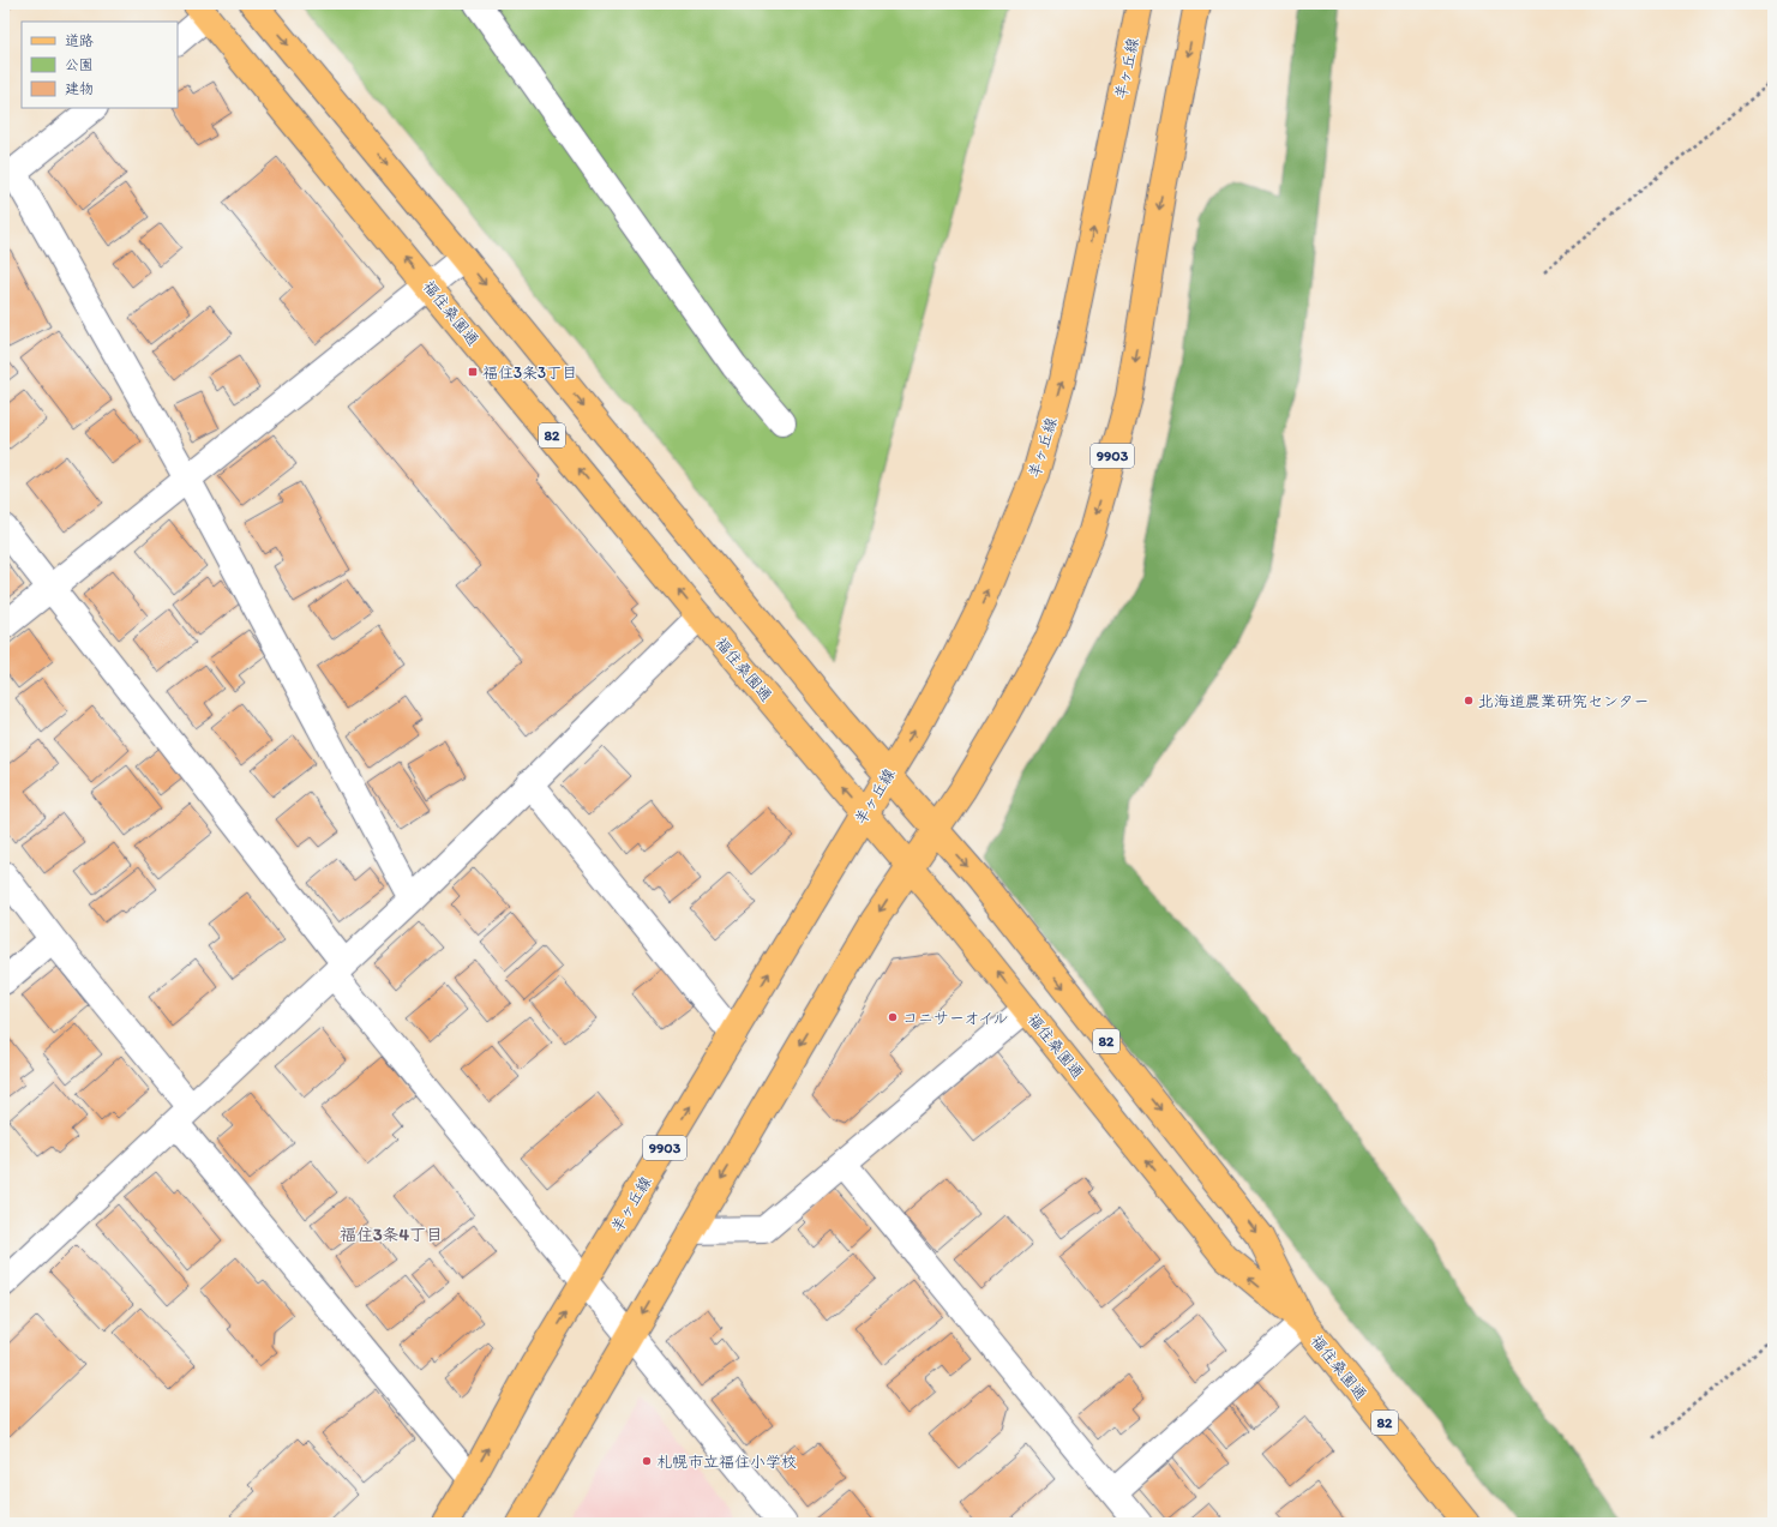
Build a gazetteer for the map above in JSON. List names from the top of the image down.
{
  "streets": {
    "main road": [
      "羊ヶ丘線",
      "福住桑園通",
      "82",
      "9903"
    ]
  },
  "crossings": [
    ["羊ヶ丘線", "福住桑園通"],
    ["福住桑園通", "9903"]
  ],
  "districts": ["福住3条4丁目"],
  "places": {
    "transit": ["福住3条3丁目"],
    "other": ["北海道農業研究センター", "コニサーオイル", "札幌市立福住小学校"]
  },
  "legend": ["道路", "公園", "建物"]
}
